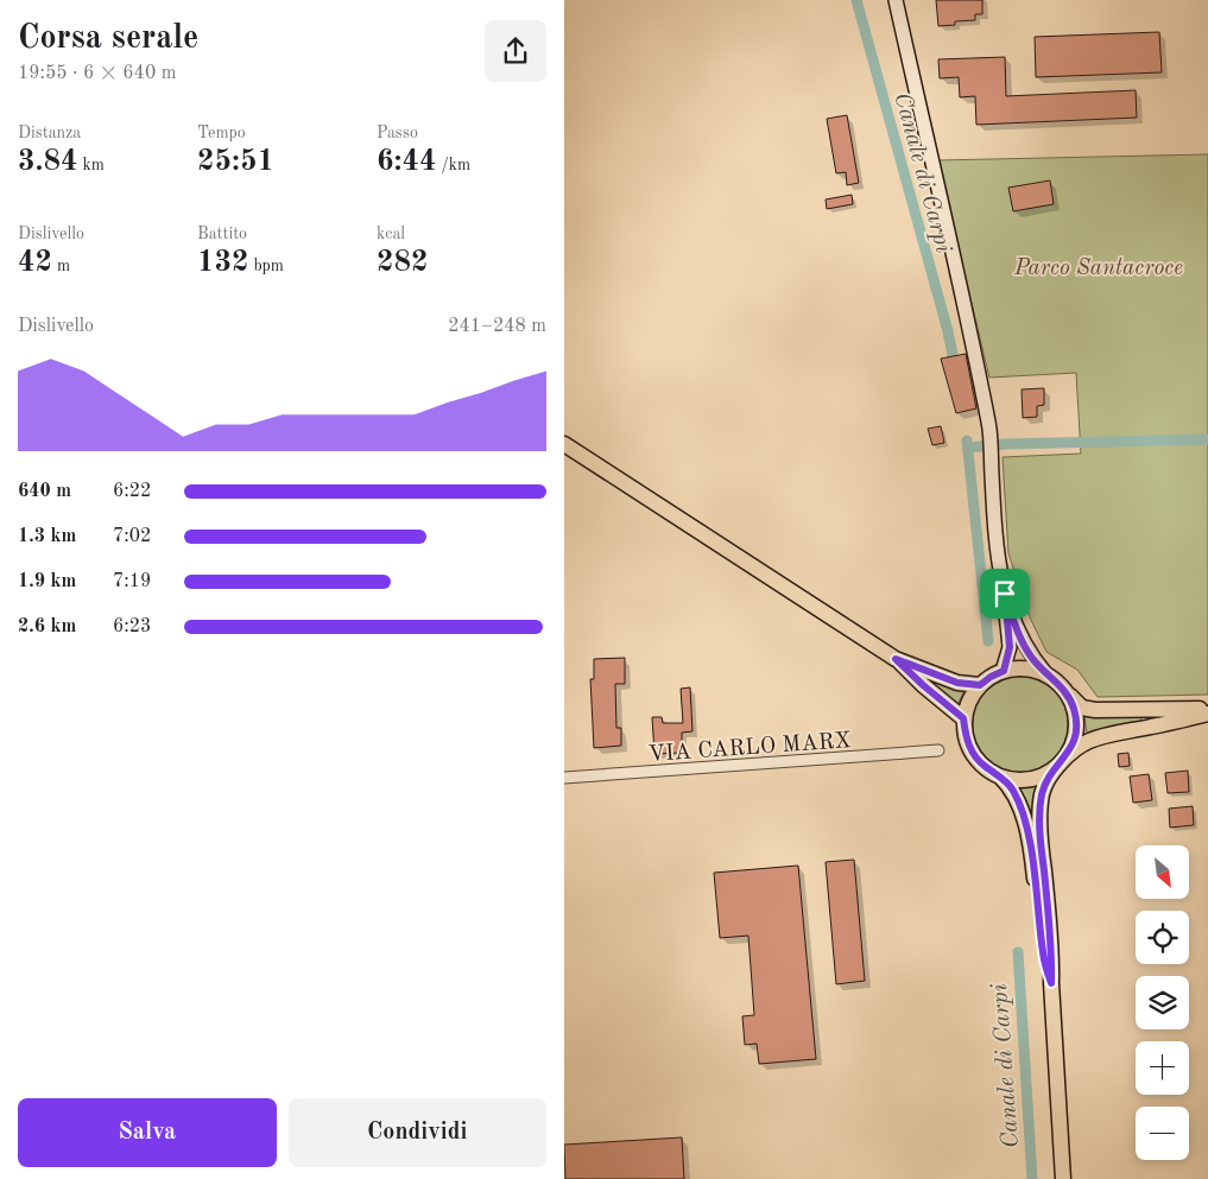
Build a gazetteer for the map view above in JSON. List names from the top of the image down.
{
  "streets": {
    "street": ["VIA CARLO MARX"]
  },
  "water": ["Canale di Carpi"],
  "parks": ["Parco Santacroce"],
  "north": "bottom right",
  "page": {
    "heading": ["Corsa serale", "19:55 · 6 × 640 m"],
    "stats": [
      ["Distanza", "3.84 km"],
      ["Tempo", "25:51"],
      ["Passo", "6:44 /km"],
      ["Dislivello", "42 m"],
      ["Battito", "132 bpm"],
      ["kcal", "282"]
    ],
    "chart": ["Dislivello", "241–248 m"],
    "list": [
      {
        "name": "640 m",
        "note": "6:22"
      },
      {
        "name": "1.3 km",
        "note": "7:02"
      },
      {
        "name": "1.9 km",
        "note": "7:19"
      },
      {
        "name": "2.6 km",
        "note": "6:23"
      }
    ],
    "map_buttons": ["+", "−"],
    "buttons": ["Salva", "Condividi"]
  }
}
